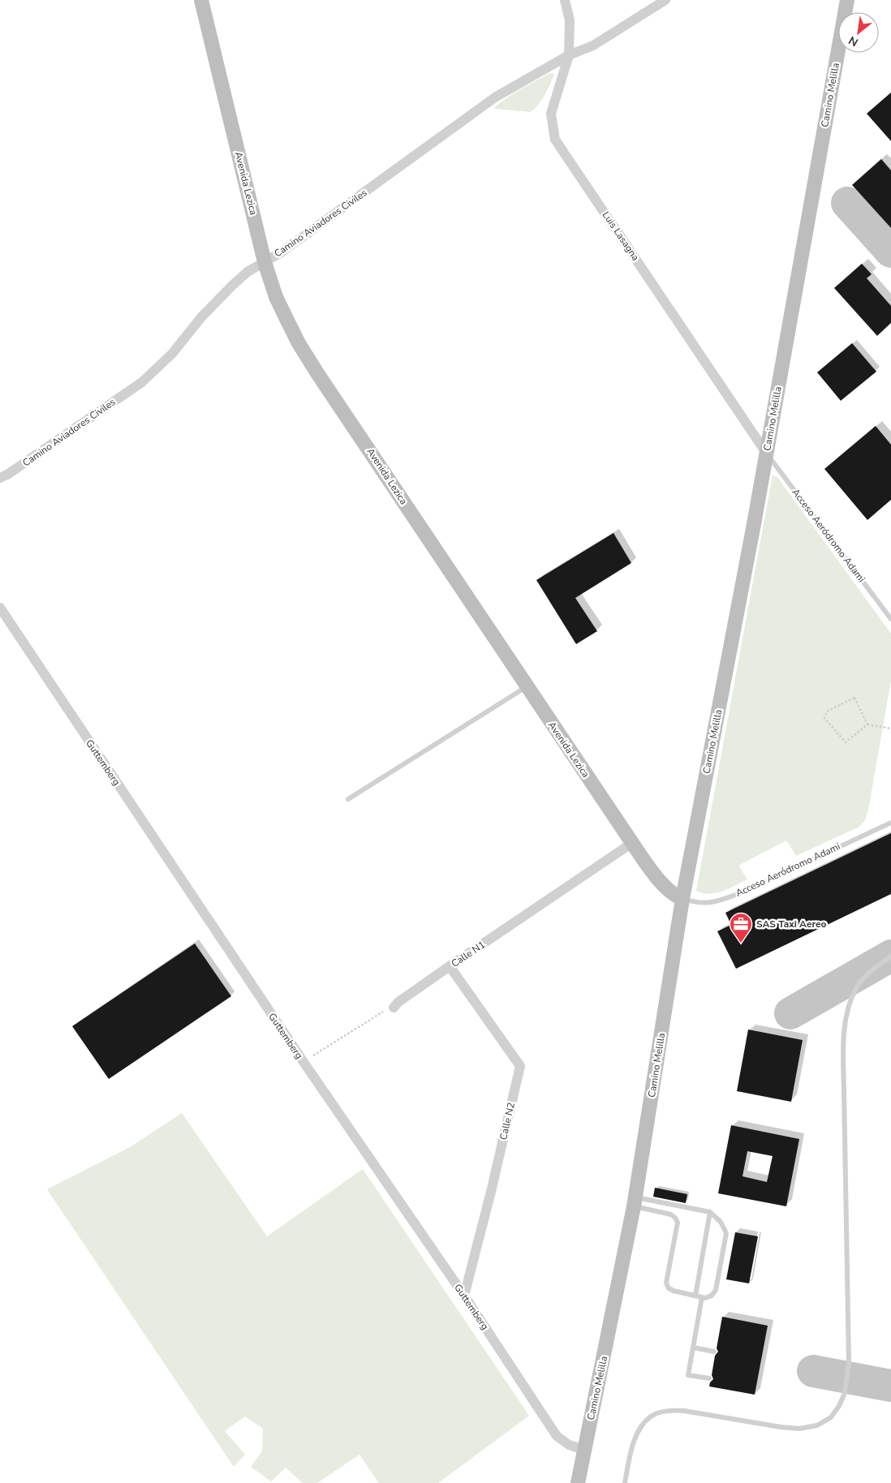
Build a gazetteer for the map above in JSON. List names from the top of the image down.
{
  "streets": {
    "street": [
      "Camino Melilla",
      "Avenida Lezica",
      "Camino Aviadores Civiles",
      "Luis Lasagna",
      "Guttemberg",
      "Calle N1",
      "Calle N2"
    ],
    "lane": ["Acceso Aeródromo Adami"]
  },
  "crossings": [
    ["Camino Melilla", "Avenida Lezica"],
    ["Camino Melilla", "Luis Lasagna"],
    ["Camino Melilla", "Acceso Aeródromo Adami"],
    ["Camino Melilla", "Guttemberg"],
    ["Avenida Lezica", "Camino Aviadores Civiles"],
    ["Avenida Lezica", "Acceso Aeródromo Adami"],
    ["Avenida Lezica", "Calle N1"],
    ["Camino Aviadores Civiles", "Luis Lasagna"],
    ["Luis Lasagna", "Acceso Aeródromo Adami"],
    ["Guttemberg", "Calle N2"],
    ["Calle N1", "Calle N2"]
  ],
  "places": {
    "office": ["SAS Taxi Aereo"]
  },
  "north": "bottom left"
}
